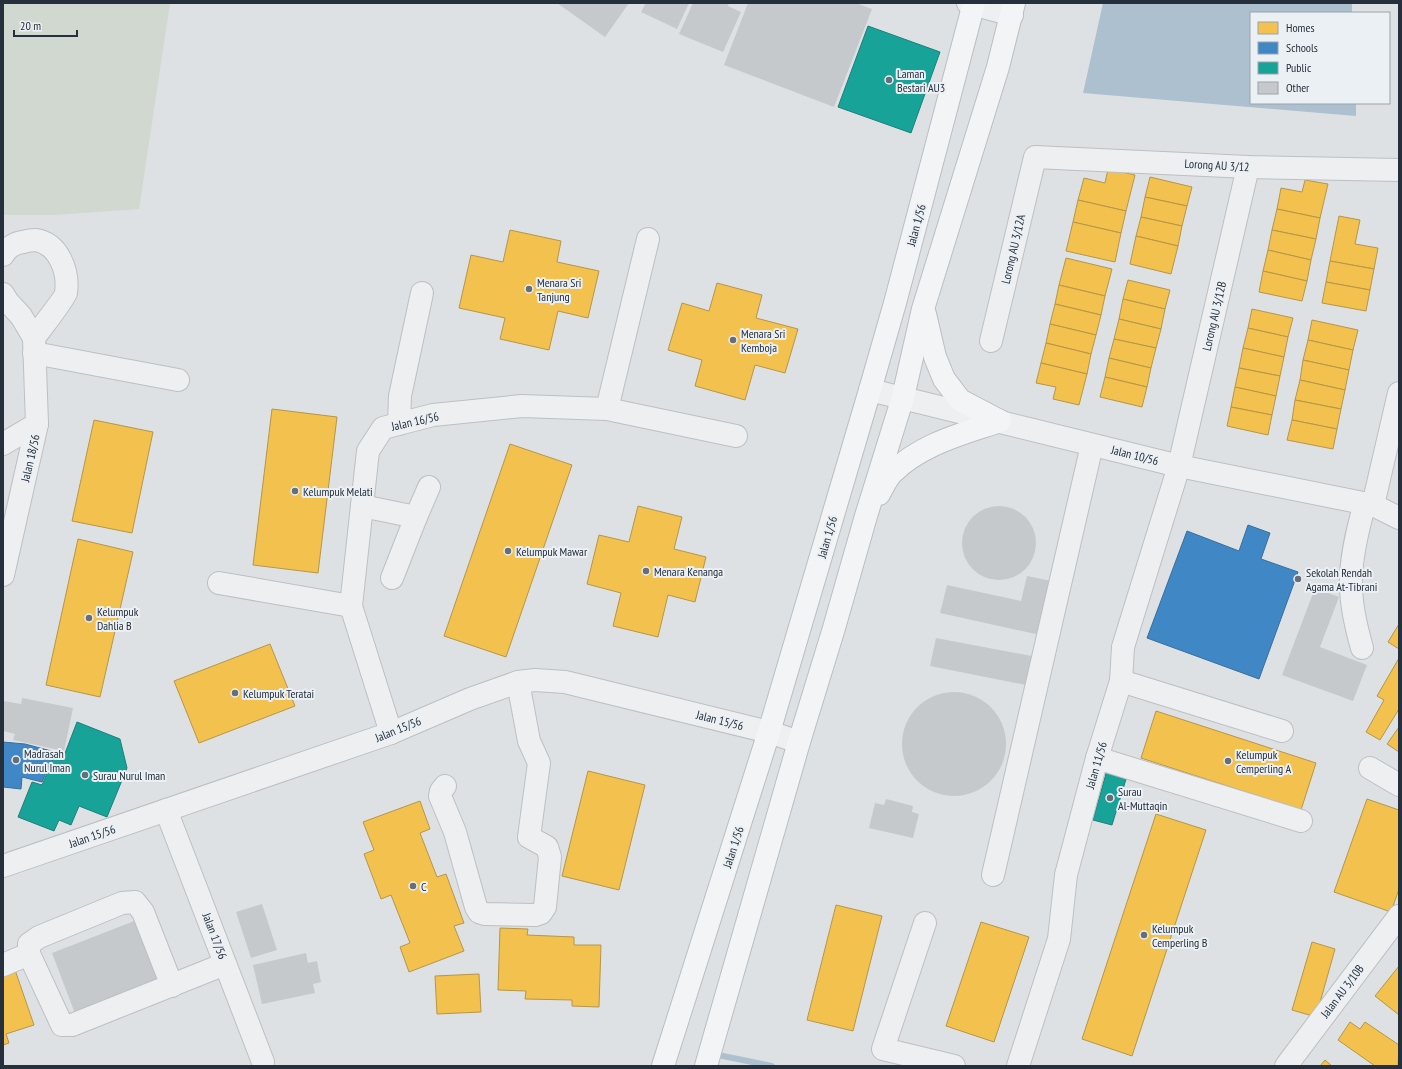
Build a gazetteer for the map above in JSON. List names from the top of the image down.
{
  "streets": {
    "main road": ["Jalan 1/56"],
    "street": [
      "Lorong AU 3/12",
      "Lorong AU 3/12A",
      "Lorong AU 3/12B",
      "Jalan 16/56",
      "Jalan 10/56",
      "Jalan 18/56",
      "Jalan 15/56",
      "Jalan 11/56",
      "Jalan 17/56",
      "Jalan AU 3/10B"
    ]
  },
  "crossings": [
    ["Lorong AU 3/12", "Lorong AU 3/12A"],
    ["Lorong AU 3/12", "Lorong AU 3/12B"],
    ["Jalan 1/56", "Jalan 10/56"],
    ["Jalan 1/56", "Jalan 15/56"],
    ["Lorong AU 3/12B", "Jalan 10/56"],
    ["Lorong AU 3/12B", "Jalan 11/56"],
    ["Jalan 16/56", "Jalan 15/56"],
    ["Jalan 10/56", "Jalan 11/56"],
    ["Jalan 15/56", "Jalan 17/56"]
  ],
  "places": [
    "Laman Bestari AU3",
    "Menara Sri Tanjung",
    "Menara Sri Kemboja",
    "Kelumpuk Melati",
    "Kelumpuk Mawar",
    "Menara Kenanga",
    "Sekolah Rendah Agama At-Tibrani",
    "Kelumpuk Dahlia B",
    "Kelumpuk Teratai",
    "Madrasah Nurul Iman",
    "Kelumpuk Cemperling A",
    "Surau Nurul Iman",
    "Surau Al-Muttaqin",
    "C",
    "Kelumpuk Cemperling B"
  ],
  "legend": [
    "Homes",
    "Schools",
    "Public",
    "Other"
  ],
  "scale_bar": "20 m"
}
